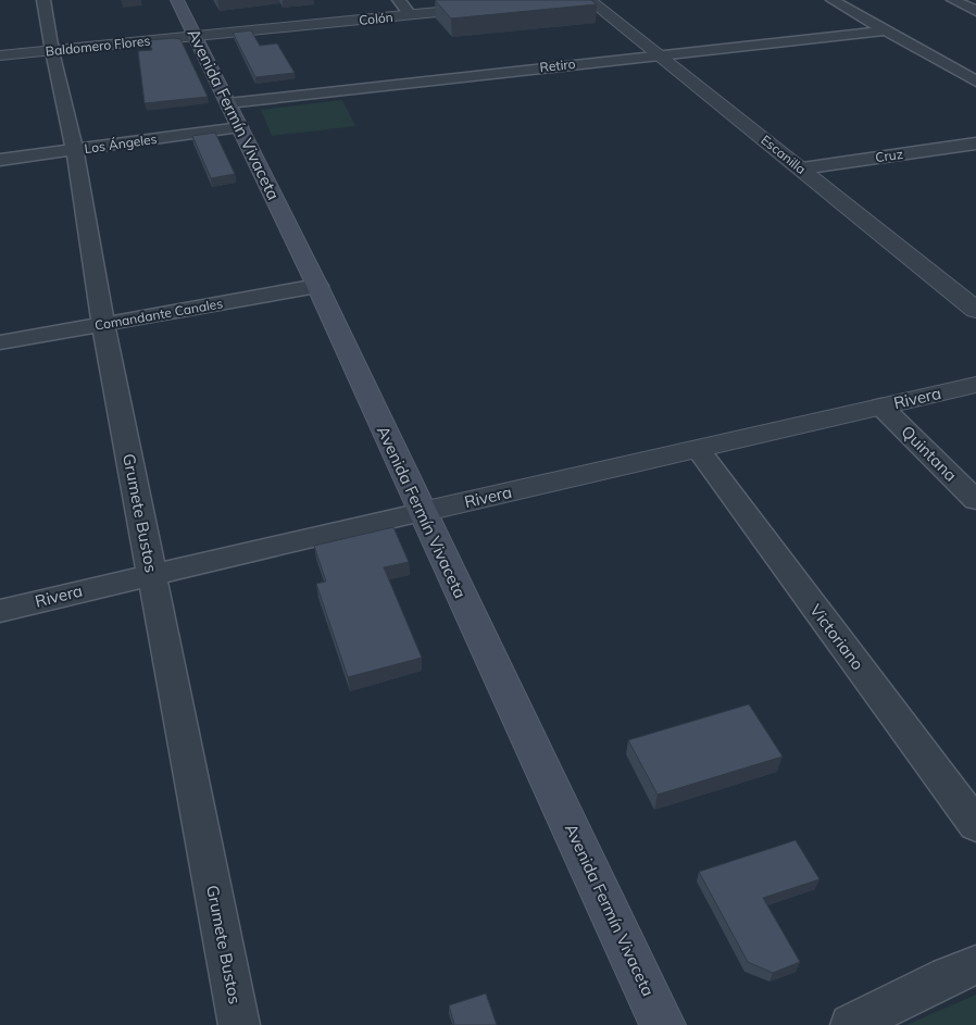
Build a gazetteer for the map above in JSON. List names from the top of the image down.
{
  "streets": {
    "main road": ["Avenida Fermín Vivaceta"],
    "street": [
      "Colón",
      "Baldomero Flores",
      "Retiro",
      "Los Ángeles",
      "Escanilla",
      "Cruz",
      "Comandante Canales",
      "Rivera",
      "Quintana",
      "Grumete Bustos",
      "Victoriano"
    ]
  },
  "crossings": [
    ["Colón", "Baldomero Flores"],
    ["Colón", "Avenida Fermín Vivaceta"],
    ["Baldomero Flores", "Avenida Fermín Vivaceta"],
    ["Baldomero Flores", "Grumete Bustos"],
    ["Retiro", "Avenida Fermín Vivaceta"],
    ["Retiro", "Escanilla"],
    ["Avenida Fermín Vivaceta", "Los Ángeles"],
    ["Avenida Fermín Vivaceta", "Comandante Canales"],
    ["Avenida Fermín Vivaceta", "Rivera"],
    ["Los Ángeles", "Grumete Bustos"],
    ["Escanilla", "Cruz"],
    ["Comandante Canales", "Grumete Bustos"],
    ["Rivera", "Quintana"],
    ["Rivera", "Grumete Bustos"],
    ["Rivera", "Victoriano"]
  ]
}
